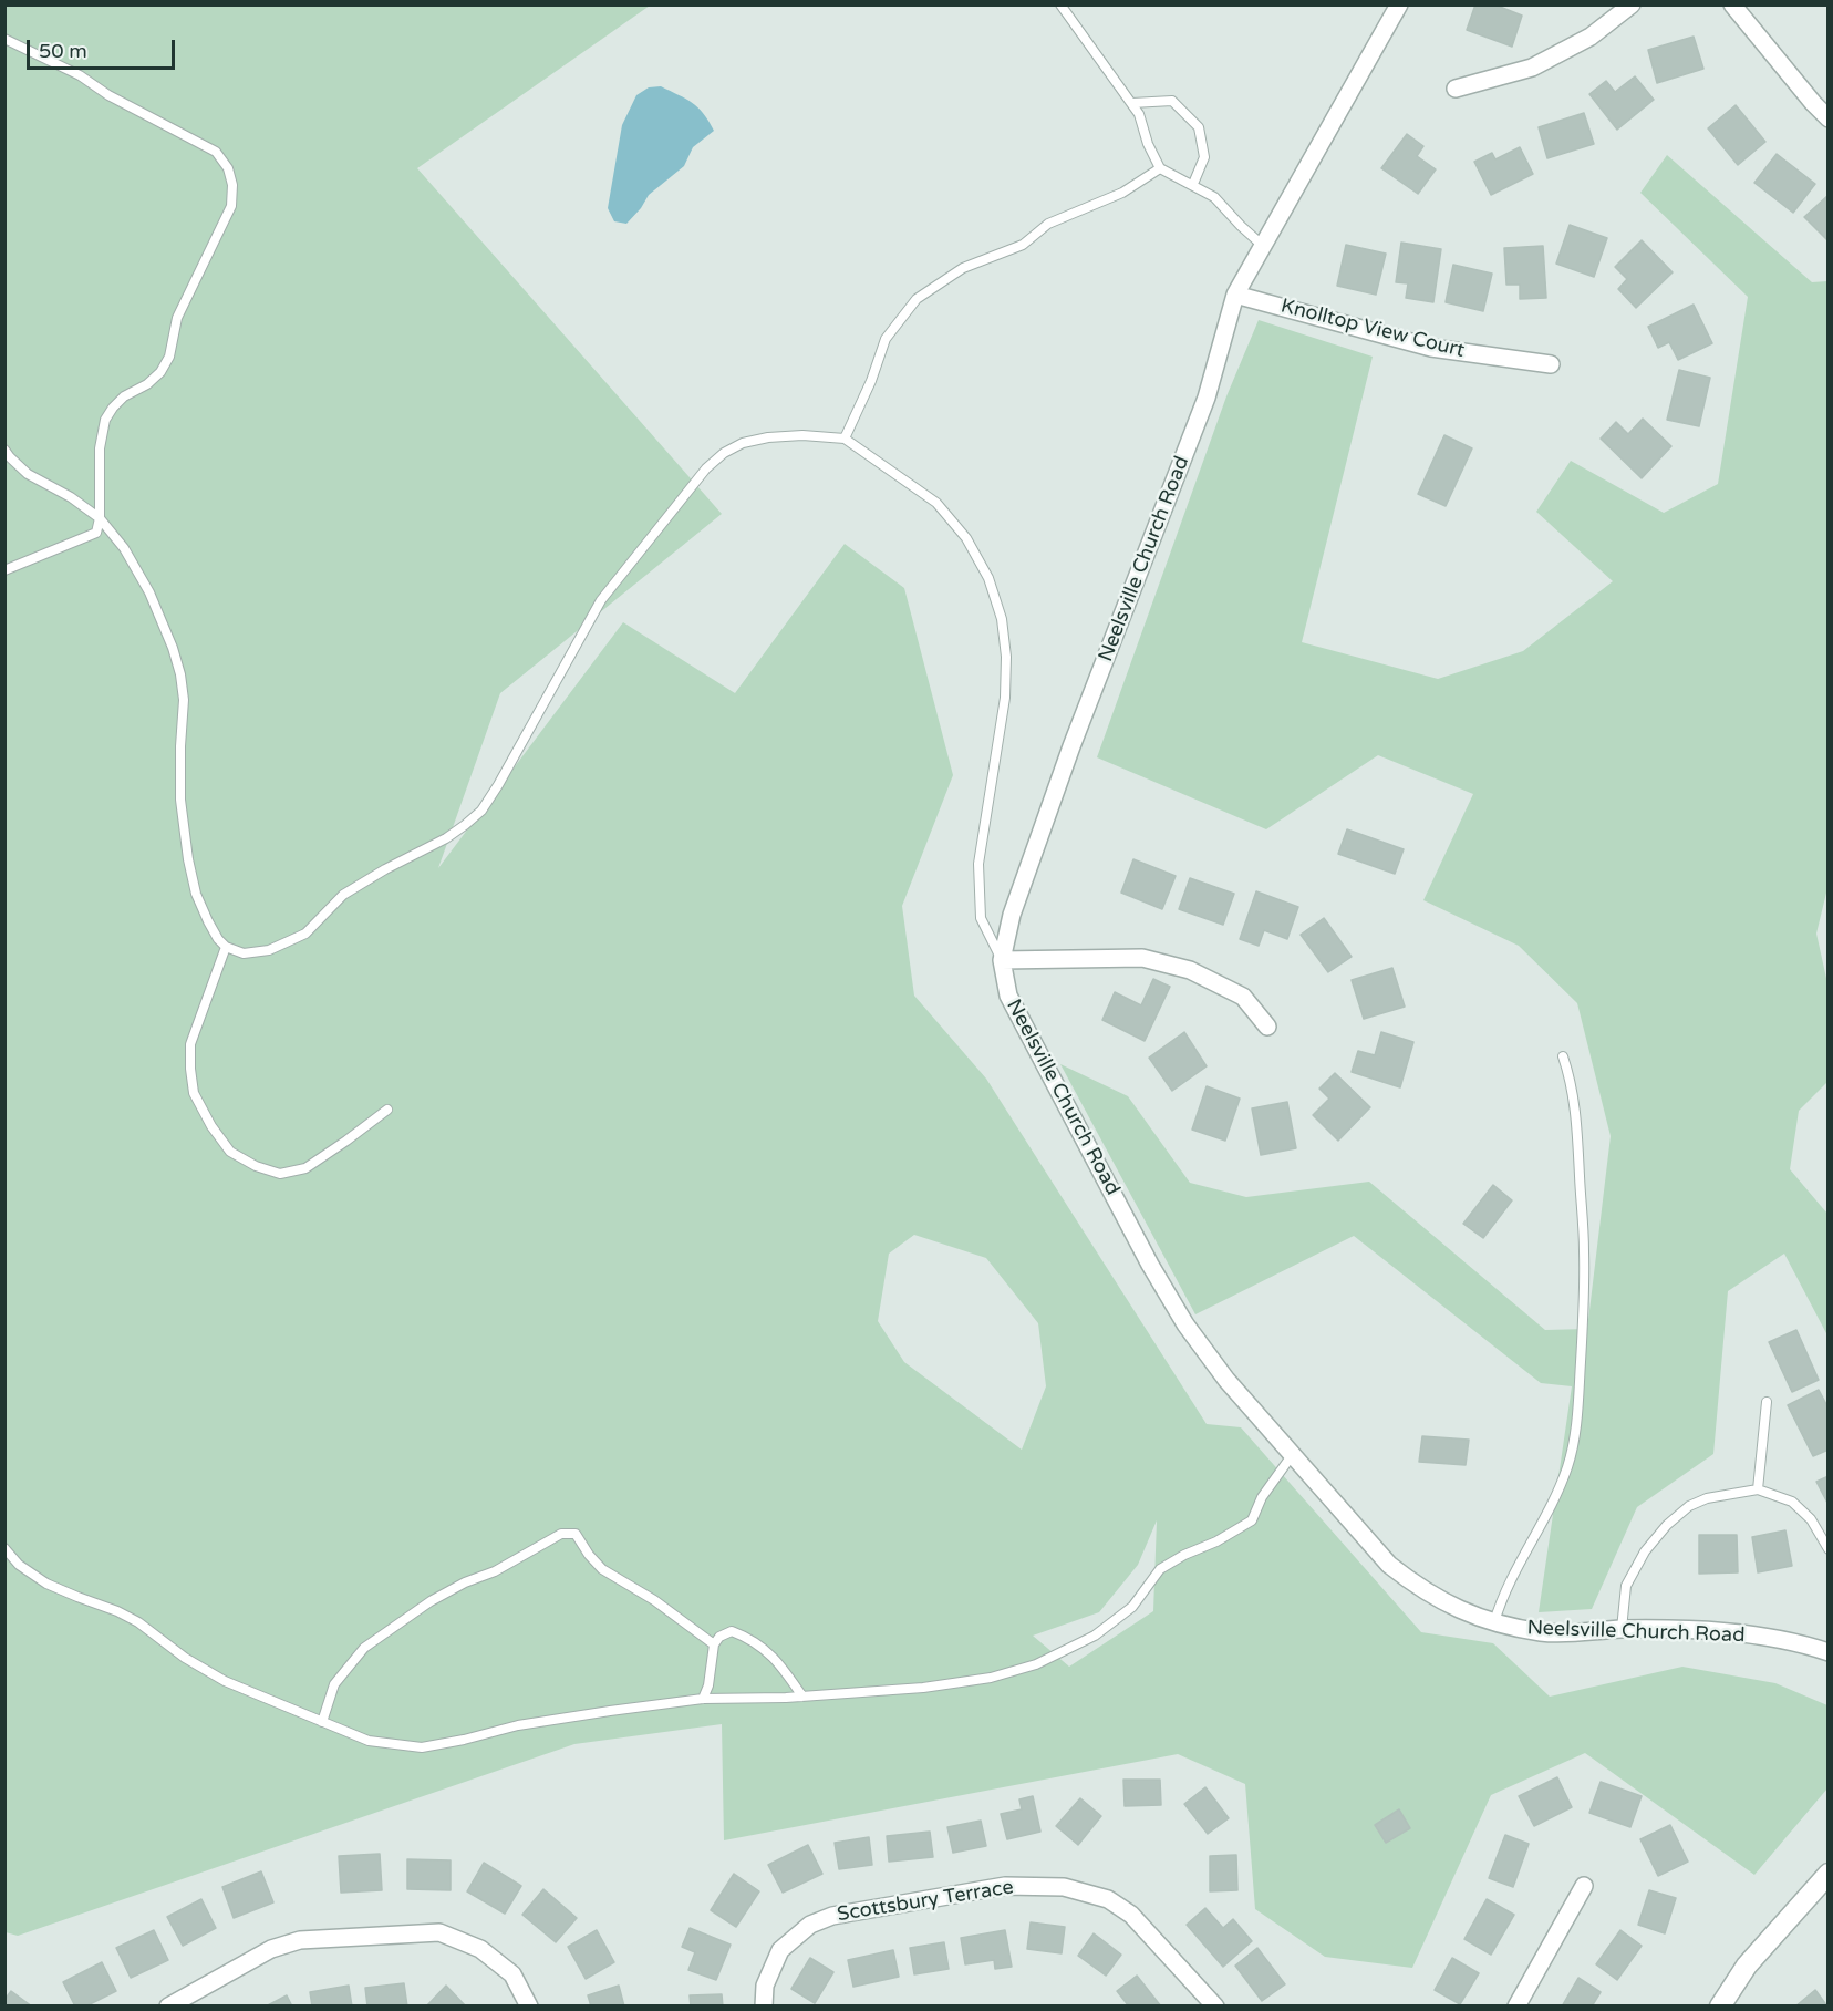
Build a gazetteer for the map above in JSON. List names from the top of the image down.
{
  "streets": {
    "street": ["Knolltop View Court", "Neelsville Church Road", "Scottsbury Terrace"]
  },
  "crossings": [
    ["Knolltop View Court", "Neelsville Church Road"]
  ],
  "scale_bar": "50 m"
}
